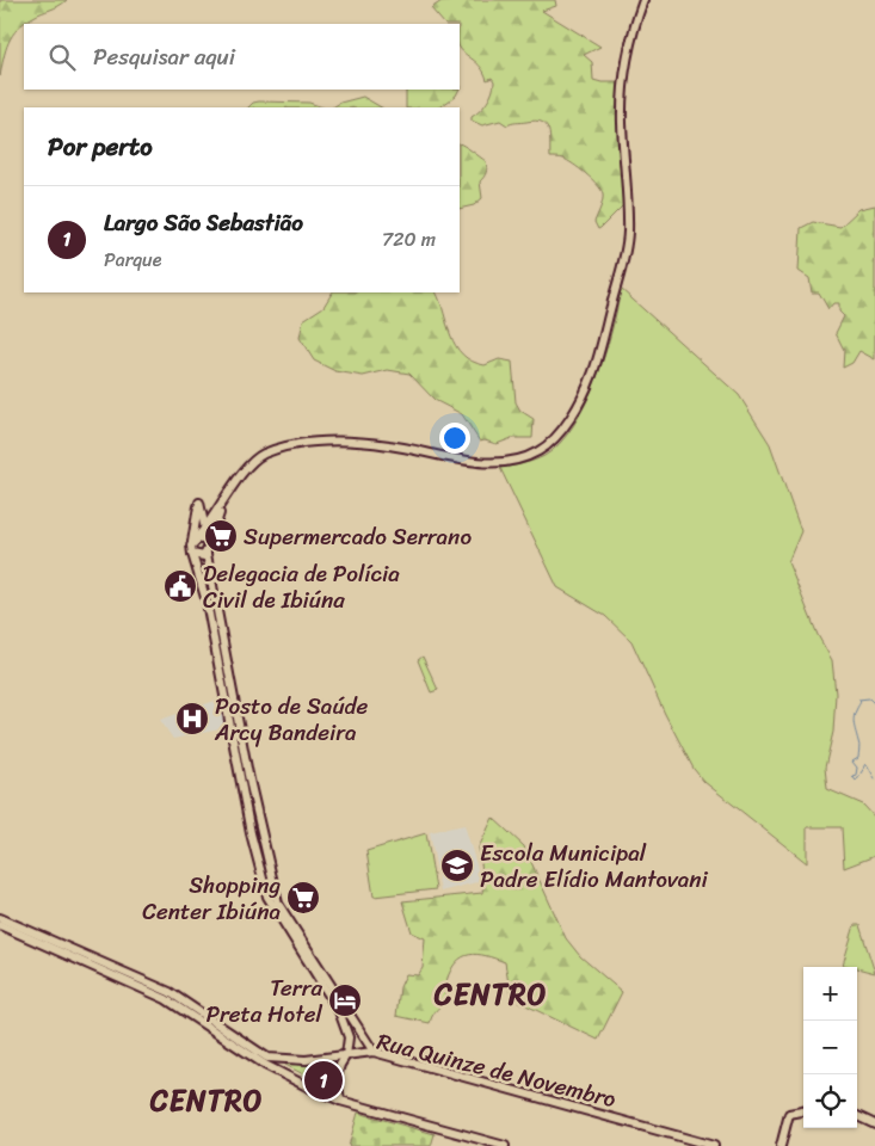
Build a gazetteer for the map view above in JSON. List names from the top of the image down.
{
  "streets": {
    "main road": ["Rua Quinze de Novembro"]
  },
  "districts": ["CENTRO", "CENTRO"],
  "places": {
    "supermarket": ["Supermercado Serrano", "Shopping Center Ibiúna"],
    "public building": ["Delegacia de Polícia Civil de Ibiúna"],
    "hospital": ["Posto de Saúde Arcy Bandeira"],
    "school or university": ["Escola Municipal Padre Elídio Mantovani"],
    "hotel": ["Terra Preta Hotel"]
  },
  "page": {
    "search": "Pesquisar aqui",
    "heading": "Por perto",
    "list": [
      {
        "mark": "1",
        "name": "Largo São Sebastião",
        "note": "Parque",
        "value": "720 m"
      }
    ],
    "map_buttons": ["+", "−"],
    "pins": "1"
  }
}
